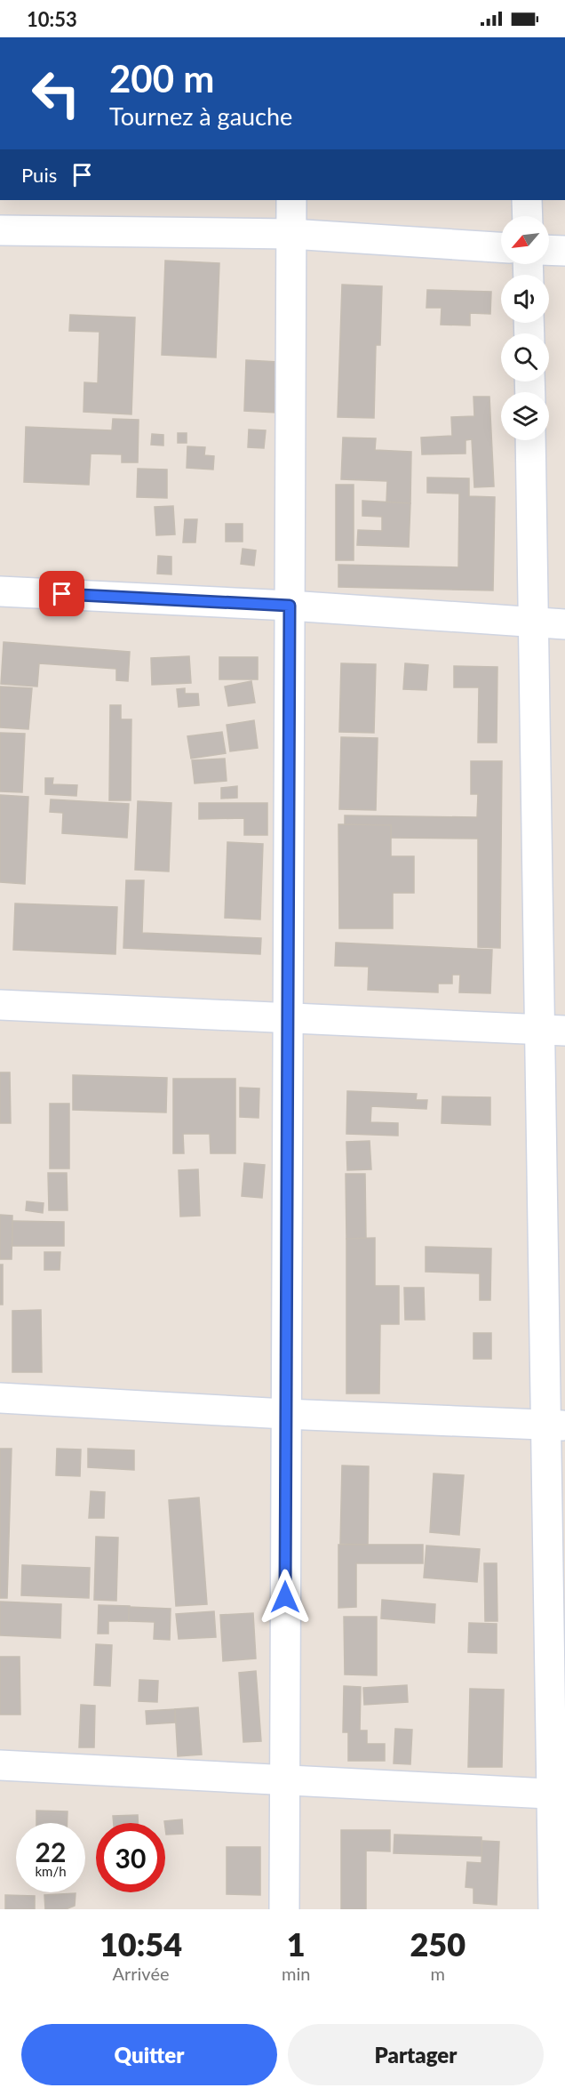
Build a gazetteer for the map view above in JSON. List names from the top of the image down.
{
  "north": "bottom left",
  "page": {
    "status": "10:53",
    "turn": ["200 m", "Tournez à gauche"],
    "then": "Puis",
    "speed": "22 km/h",
    "limit": "30",
    "eta": [
      "10:54",
      "Arrivée",
      "1",
      "min",
      "250",
      "m"
    ],
    "buttons": ["Quitter", "Partager"]
  }
}
